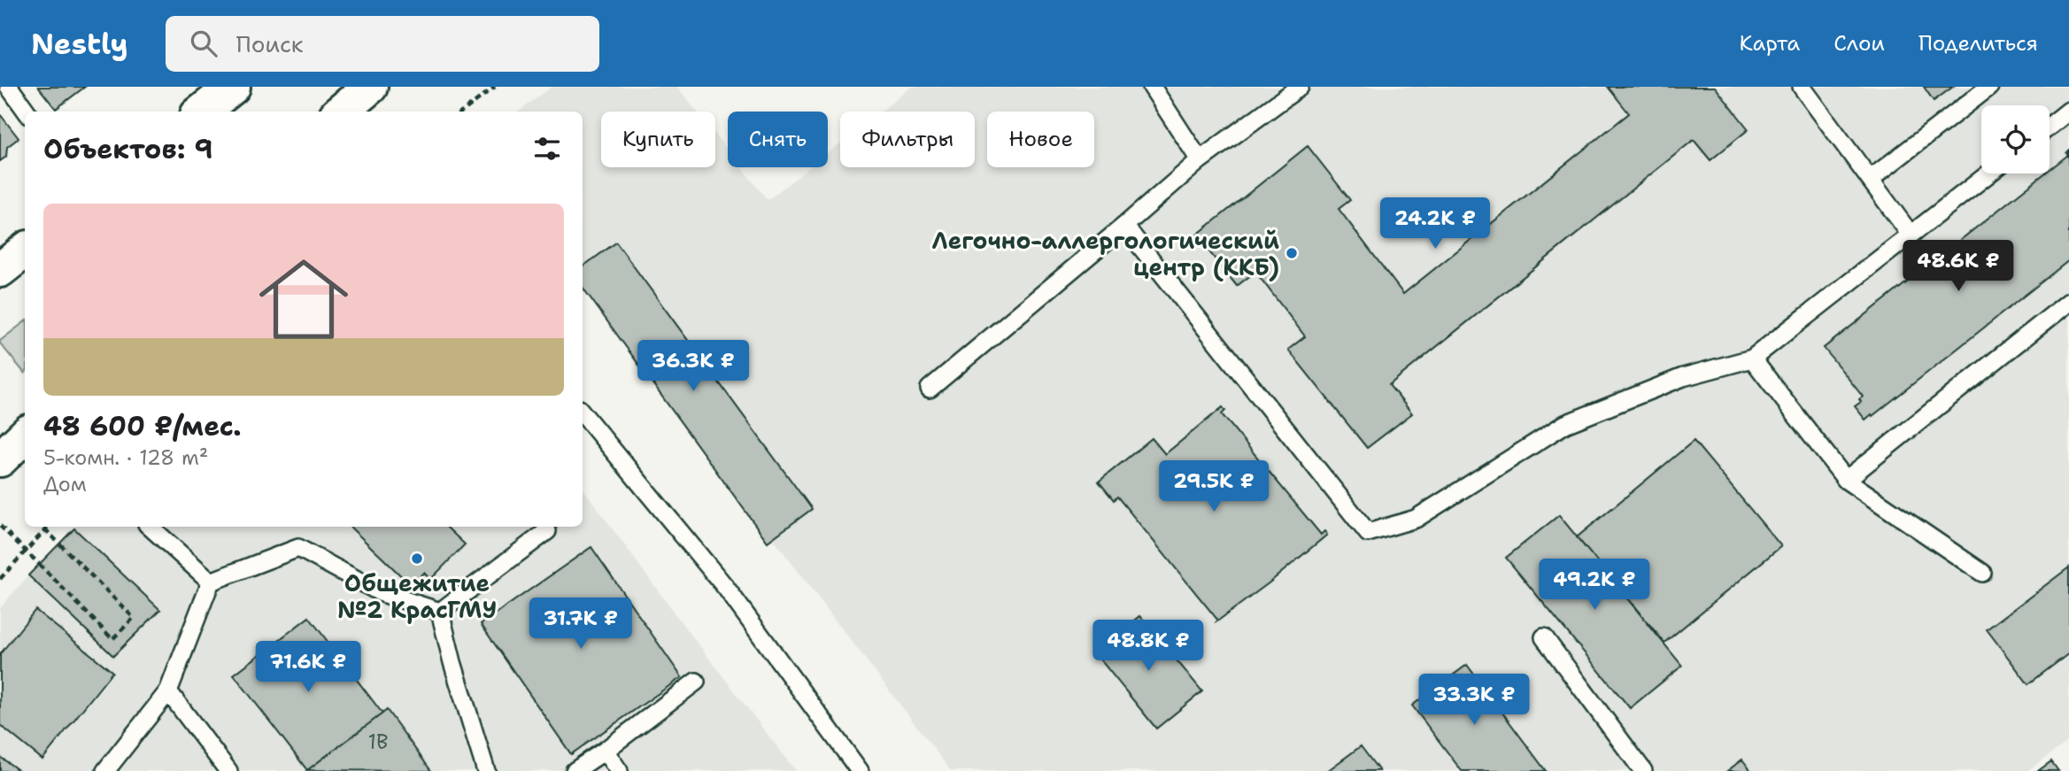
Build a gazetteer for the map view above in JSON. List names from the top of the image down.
{
  "places": ["Легочно-аллергологический центр (ККБ)", "Общежитие №2 КрасГМУ"],
  "house_numbers": ["1В"],
  "page": {
    "header": "Nestly",
    "search": "Поиск",
    "nav": ["Карта", "Слои", "Поделиться"],
    "chip": [
      "Купить",
      "Снять",
      "Фильтры",
      "Новое"
    ],
    "heading": "Объектов: 9",
    "list": [
      {
        "name": "48 600 ₽/мес.",
        "note": "5-комн. · 128 m² · Дом"
      }
    ],
    "price": [
      "24.2K ₽",
      "48.6K ₽",
      "36.3K ₽",
      "29.5K ₽",
      "49.2K ₽",
      "31.7K ₽",
      "48.8K ₽",
      "71.6K ₽",
      "33.3K ₽"
    ]
  }
}
